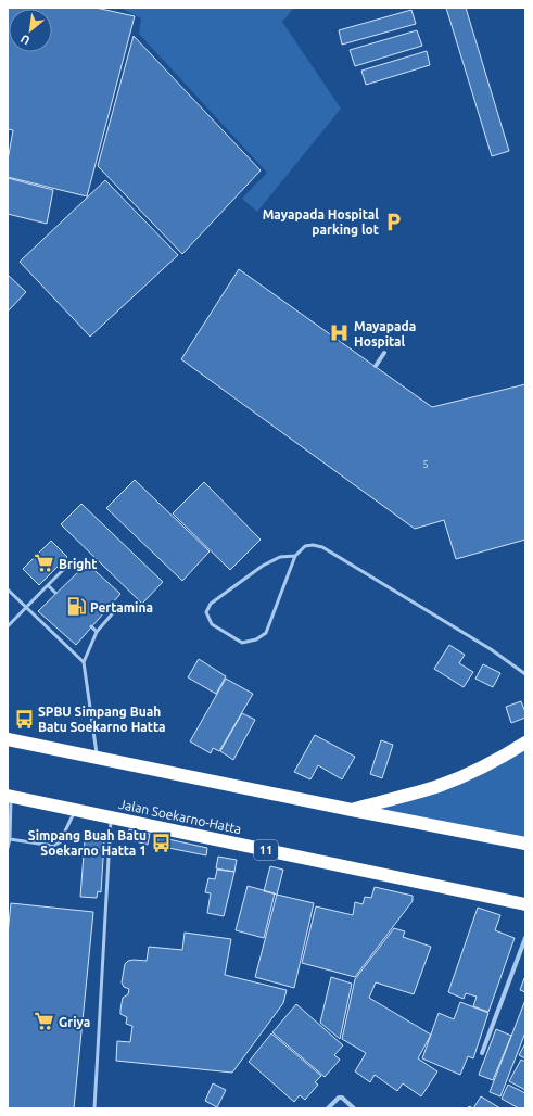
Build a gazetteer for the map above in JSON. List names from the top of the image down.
{
  "streets": {
    "highway": ["Jalan Soekarno-Hatta", "11"]
  },
  "places": {
    "parking": ["Mayapada Hospital parking lot"],
    "hospital": ["Mayapada Hospital"],
    "supermarket": ["Bright", "Griya"],
    "fuel station": ["Pertamina"],
    "bus stop": ["SPBU Simpang Buah Batu Soekarno Hatta", "Simpang Buah Batu Soekarno Hatta 1"]
  },
  "house_numbers": ["5"],
  "north": "bottom left"
}
